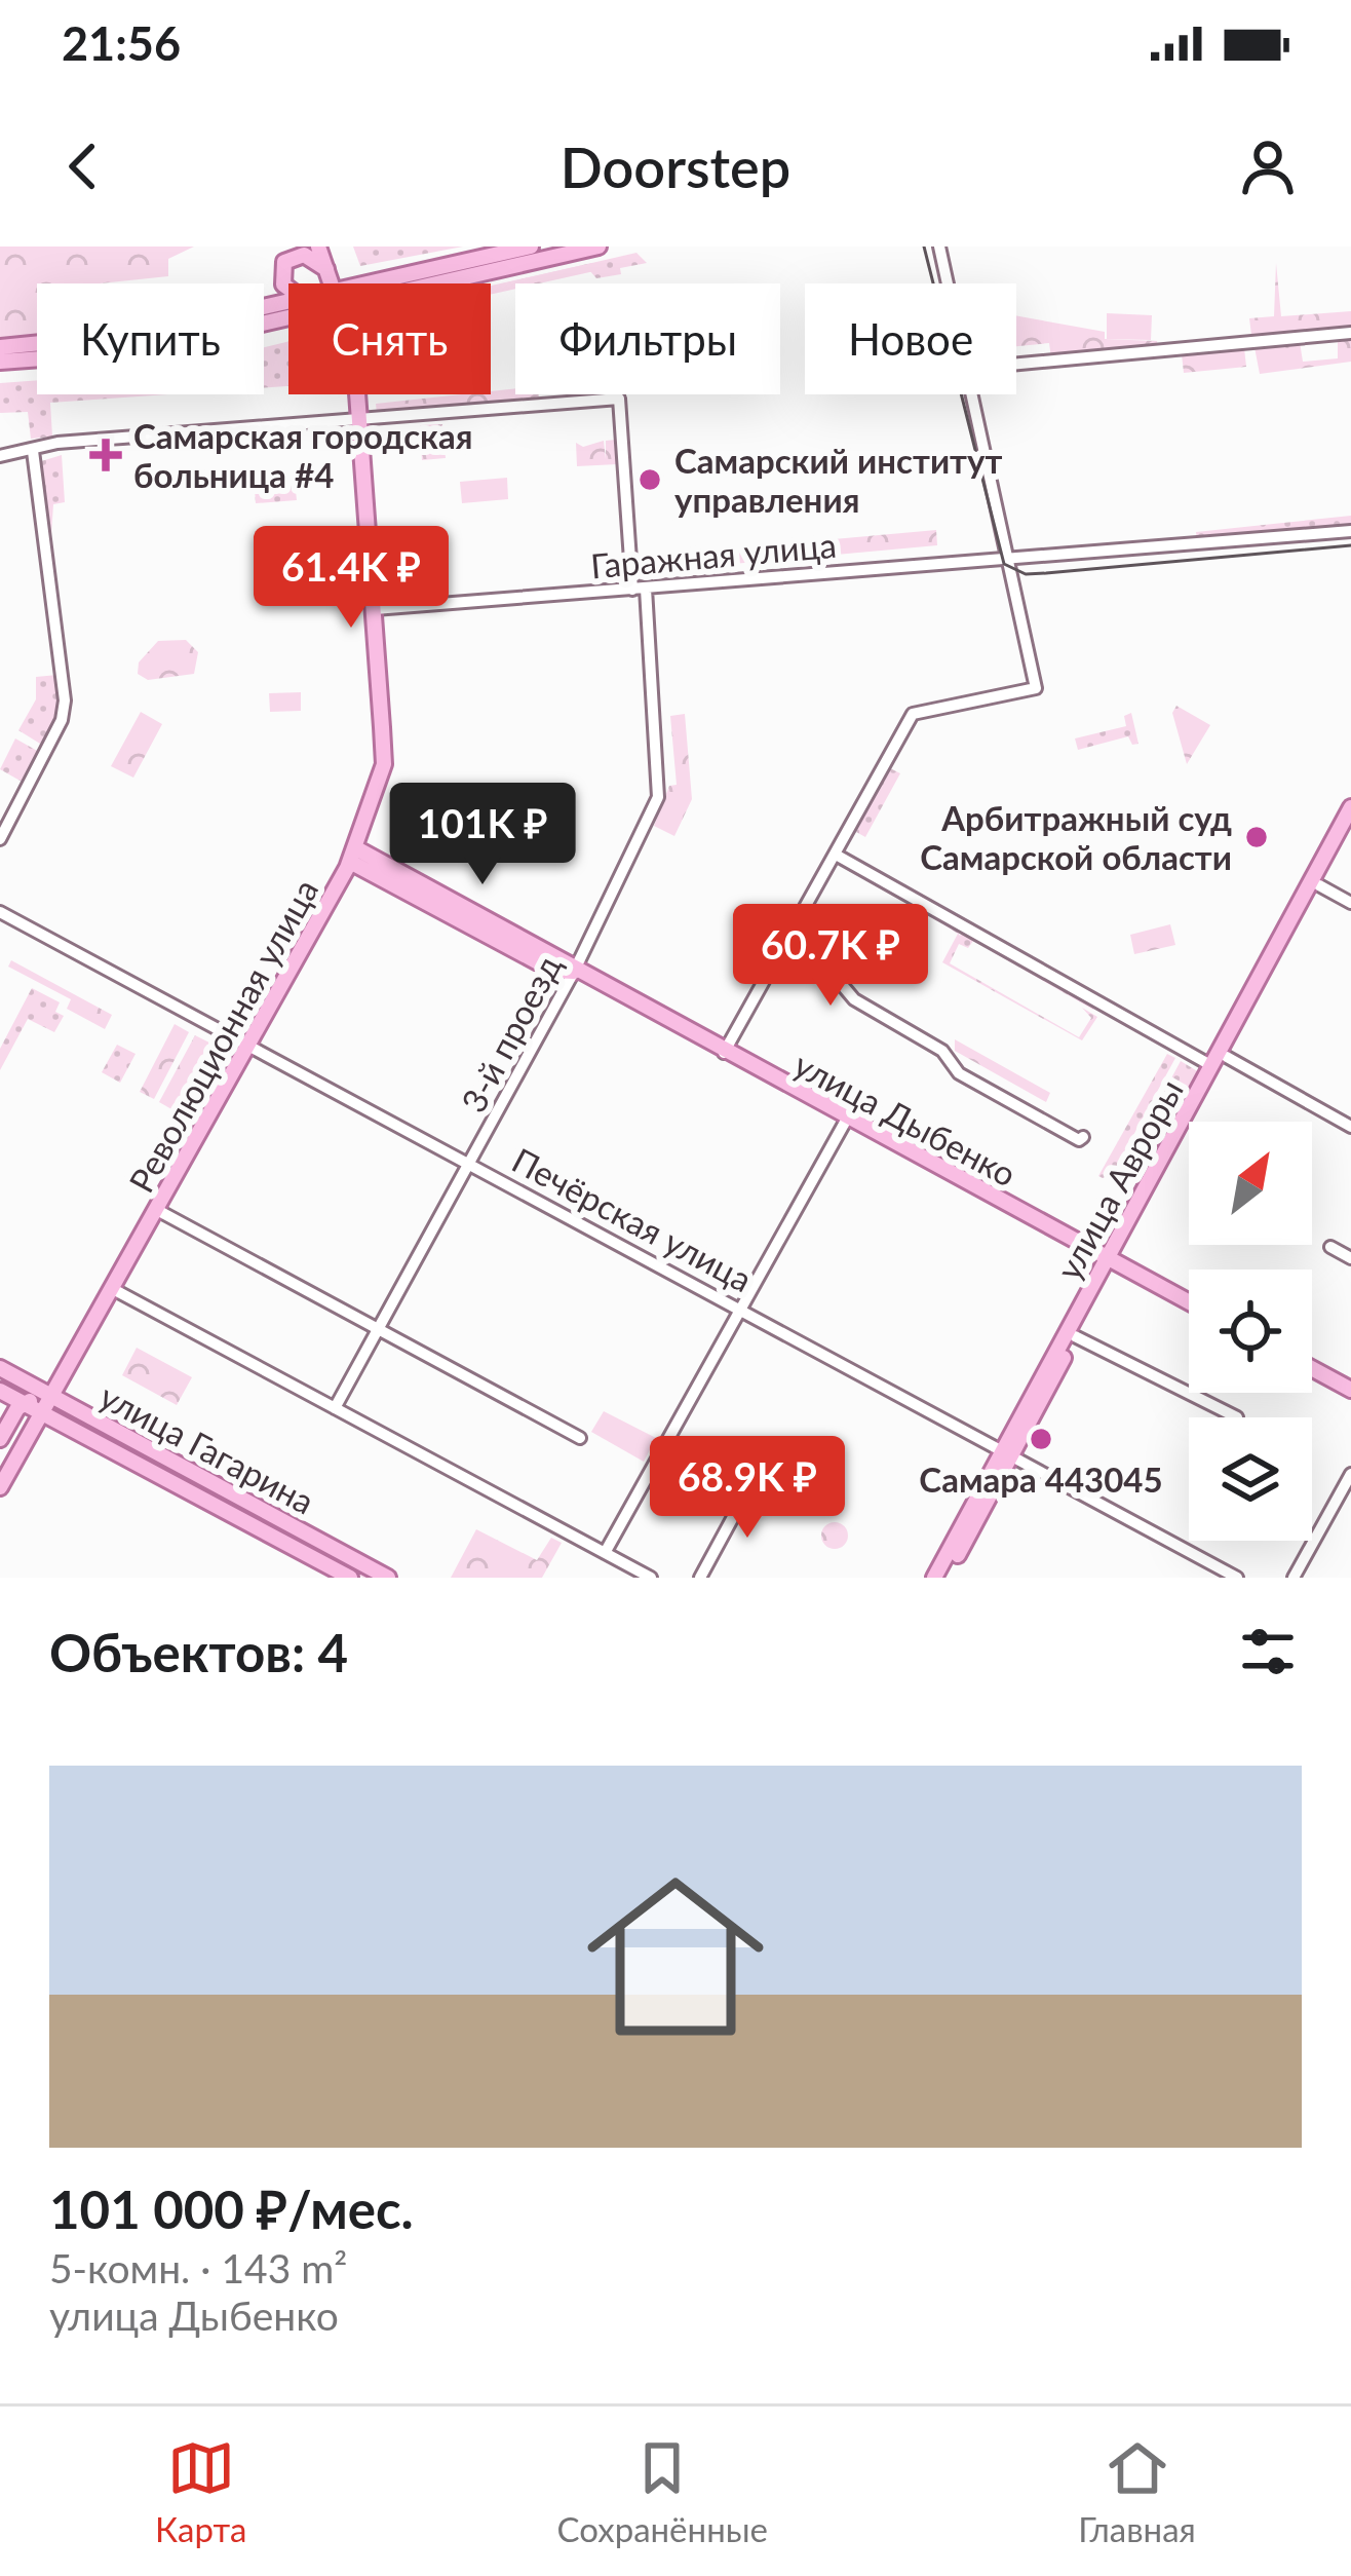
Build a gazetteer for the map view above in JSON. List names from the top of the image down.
{
  "streets": {
    "main road": [
      "Революционная улица",
      "улица Дыбенко",
      "улица Авроры",
      "улица Гагарина"
    ],
    "street": ["Гаражная улица", "3-й проезд", "Печёрская улица"]
  },
  "crossings": [
    ["Гаражная улица", "3-й проезд"],
    ["Гаражная улица", "Революционная улица"],
    ["3-й проезд", "Революционная улица"],
    ["3-й проезд", "улица Дыбенко"],
    ["3-й проезд", "Печёрская улица"],
    ["Революционная улица", "улица Дыбенко"],
    ["Революционная улица", "Печёрская улица"],
    ["Революционная улица", "улица Гагарина"],
    ["улица Дыбенко", "улица Авроры"],
    ["улица Авроры", "Печёрская улица"]
  ],
  "places": {
    "health": ["Самарская городская больница #4"],
    "other": ["Самарский институт управления", "Арбитражный суд Самарской области", "Самара 443045"]
  },
  "north": "top right",
  "page": {
    "status": "21:56",
    "header": "Doorstep",
    "chip": [
      "Купить",
      "Снять",
      "Фильтры",
      "Новое"
    ],
    "price": [
      "61.4K ₽",
      "101K ₽",
      "60.7K ₽",
      "68.9K ₽"
    ],
    "heading": "Объектов: 4",
    "list": [
      {
        "name": "101 000 ₽/мес.",
        "note": "5-комн. · 143 m² · улица Дыбенко"
      }
    ],
    "tabs": ["Карта", "Сохранённые", "Главная"]
  }
}
